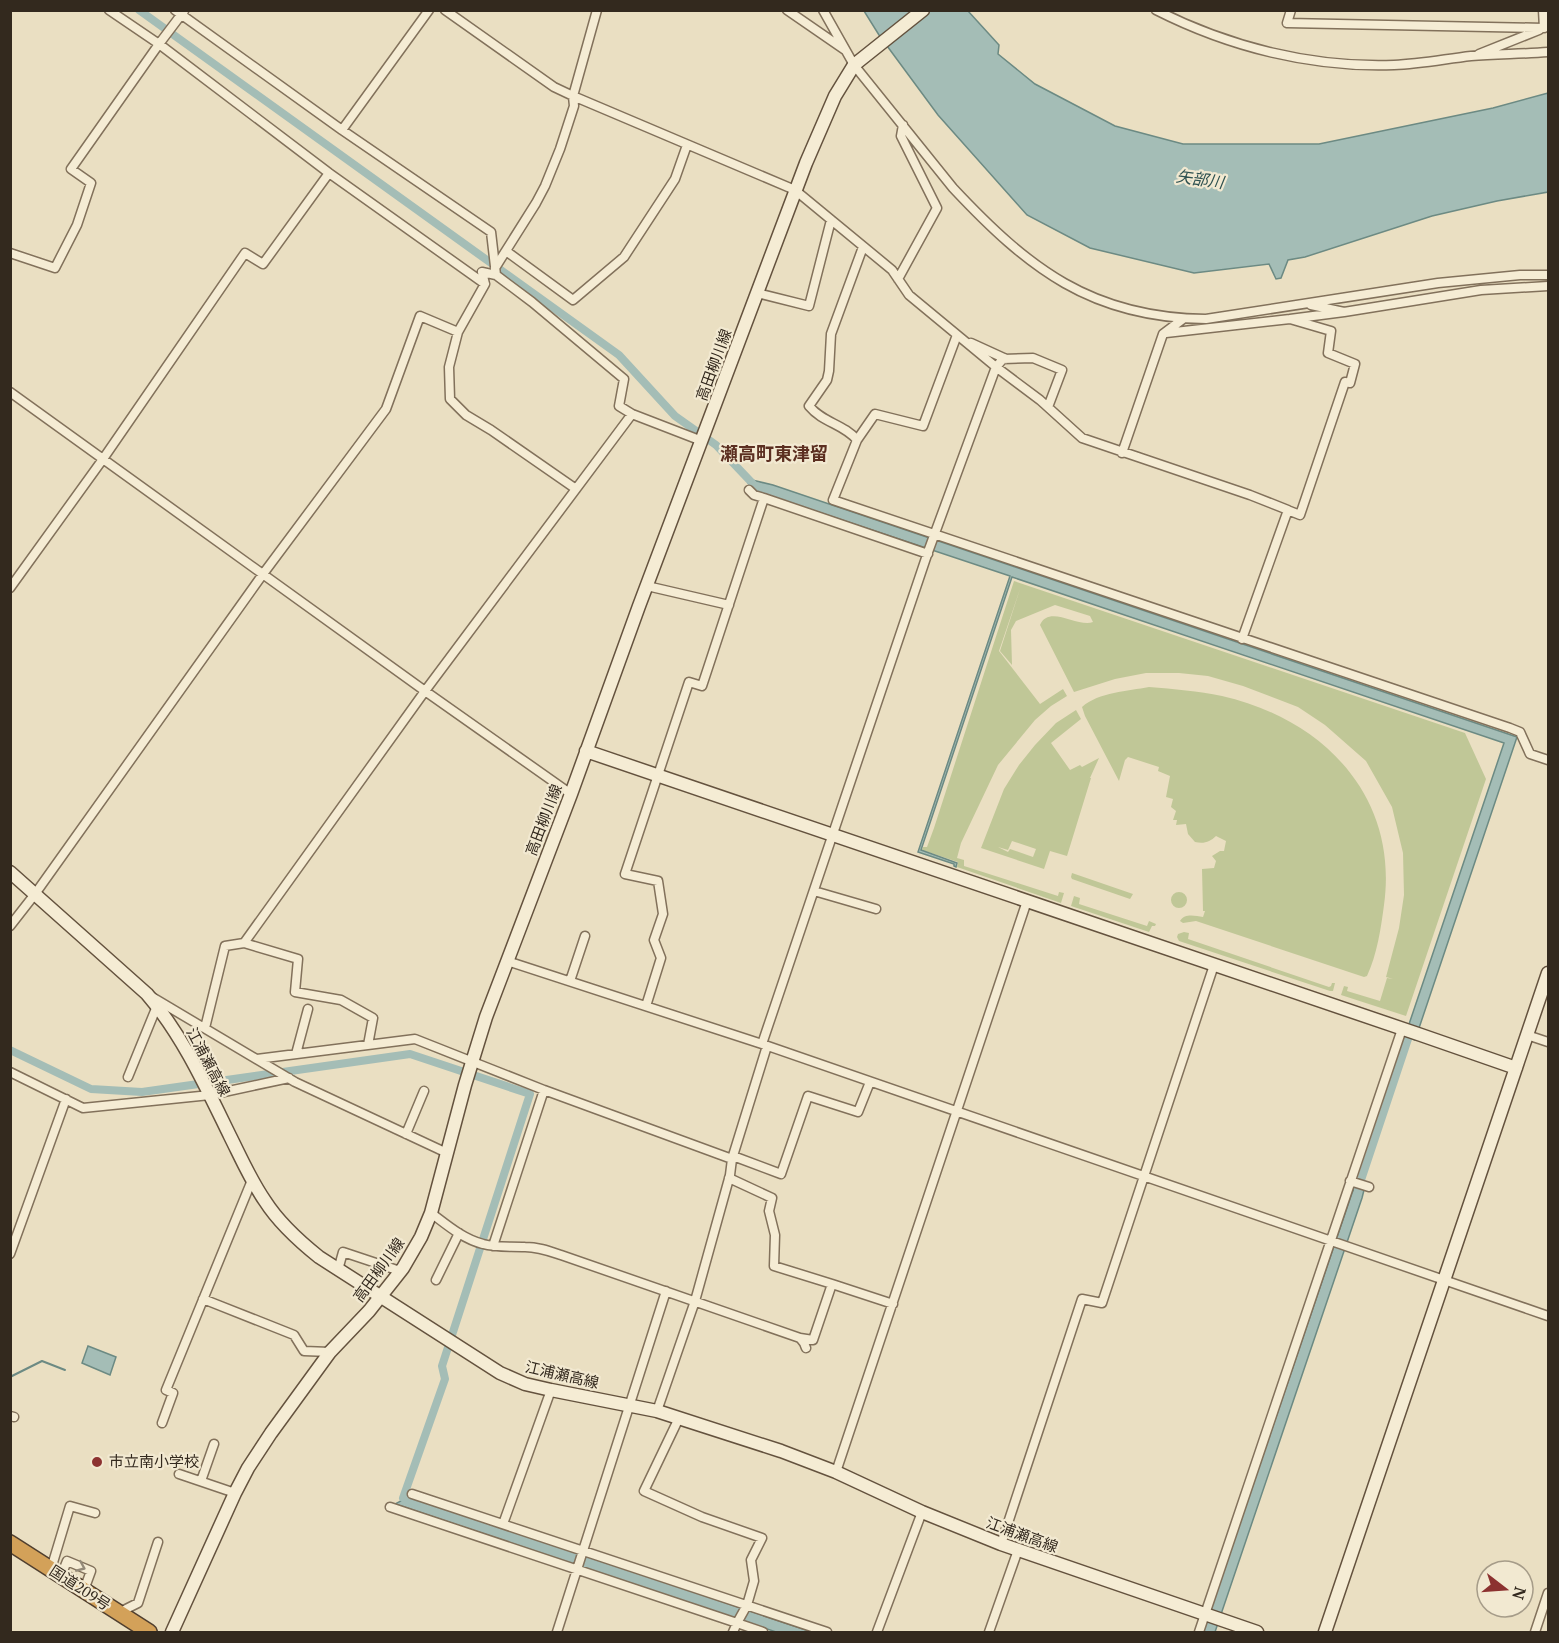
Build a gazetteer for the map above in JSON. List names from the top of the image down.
{
  "streets": {
    "highway": ["国道209号"],
    "main road": ["高田柳川線", "江浦瀬高線"]
  },
  "crossings": [
    ["高田柳川線", "江浦瀬高線"]
  ],
  "districts": ["瀬高町東津留"],
  "water": ["矢部川"],
  "places": ["市立南小学校"],
  "north": "right"
}
